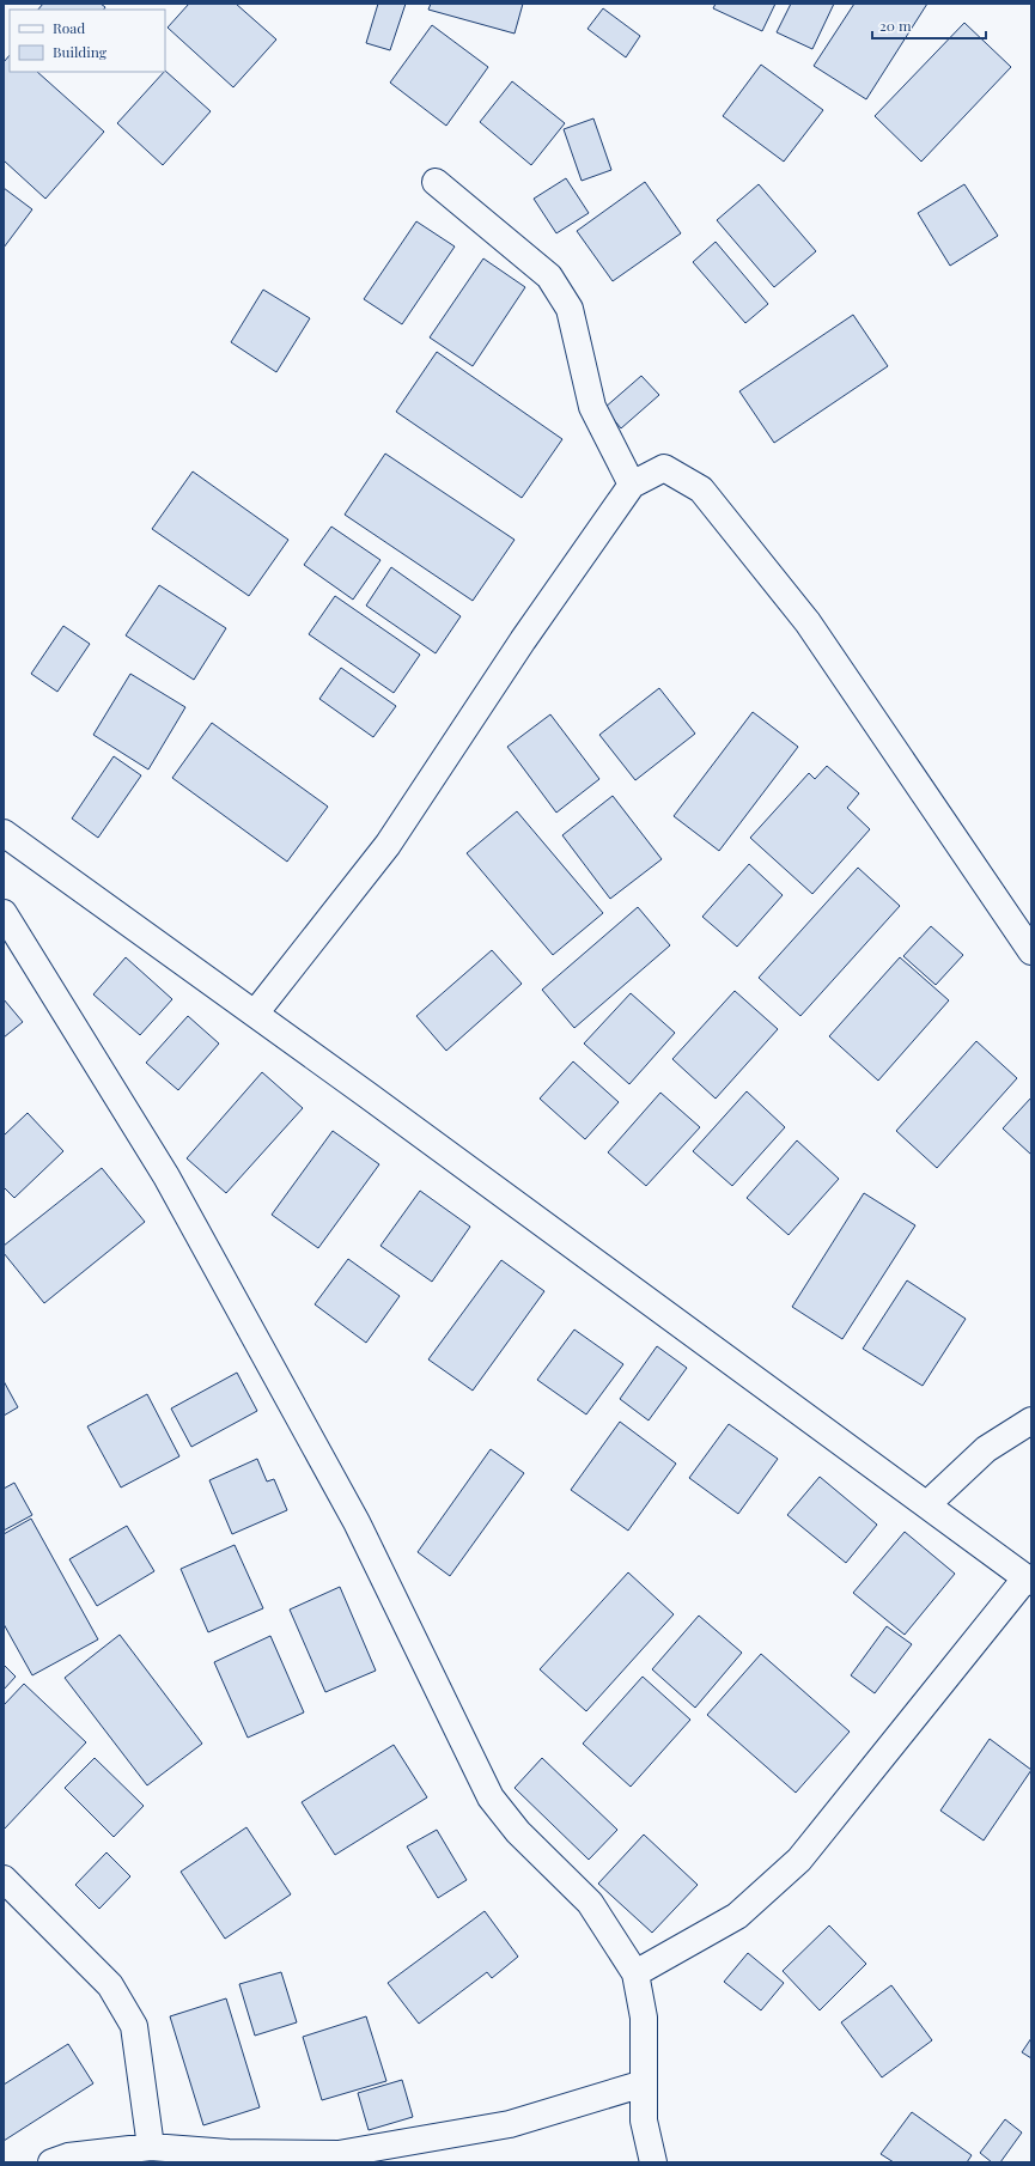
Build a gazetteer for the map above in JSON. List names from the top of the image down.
{
  "legend": ["Road", "Building"],
  "scale_bar": "20 m"
}
